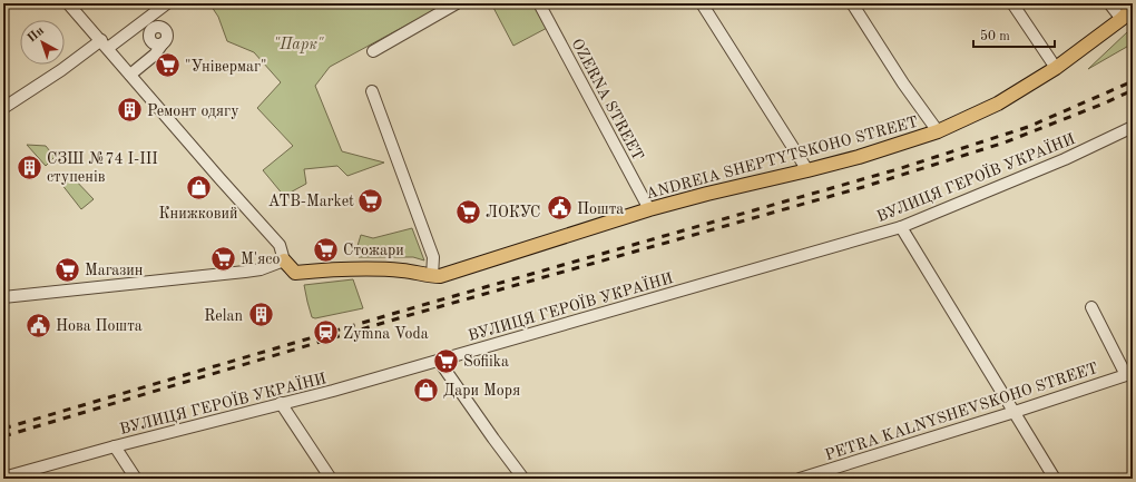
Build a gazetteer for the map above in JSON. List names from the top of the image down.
{
  "streets": {
    "main road": ["ANDREIA SHEPTYTSKOHO STREET"],
    "street": ["OZERNA STREET", "ВУЛИЦЯ ГЕРОЇВ УКРАЇНИ", "PETRA KALNYSHEVSKOHO STREET"]
  },
  "crossings": [
    ["OZERNA STREET", "ANDREIA SHEPTYTSKOHO STREET"]
  ],
  "parks": ["\"Парк\""],
  "places": {
    "supermarket": [
      "\"Універмаг\"",
      "ATB-Market",
      "ЛОКУС",
      "Стожари",
      "М'ясо",
      "Магазин",
      "Sofiika"
    ],
    "building": ["Ремонт одягу", "СЗШ №74 І-ІІІ ступенів", "Relan"],
    "shop": ["Книжковий", "Дари Моря"],
    "public building": ["Пошта", "Нова Пошта"],
    "station": ["Zymna Voda"]
  },
  "scale_bar": "50 m",
  "north": "top left"
}
